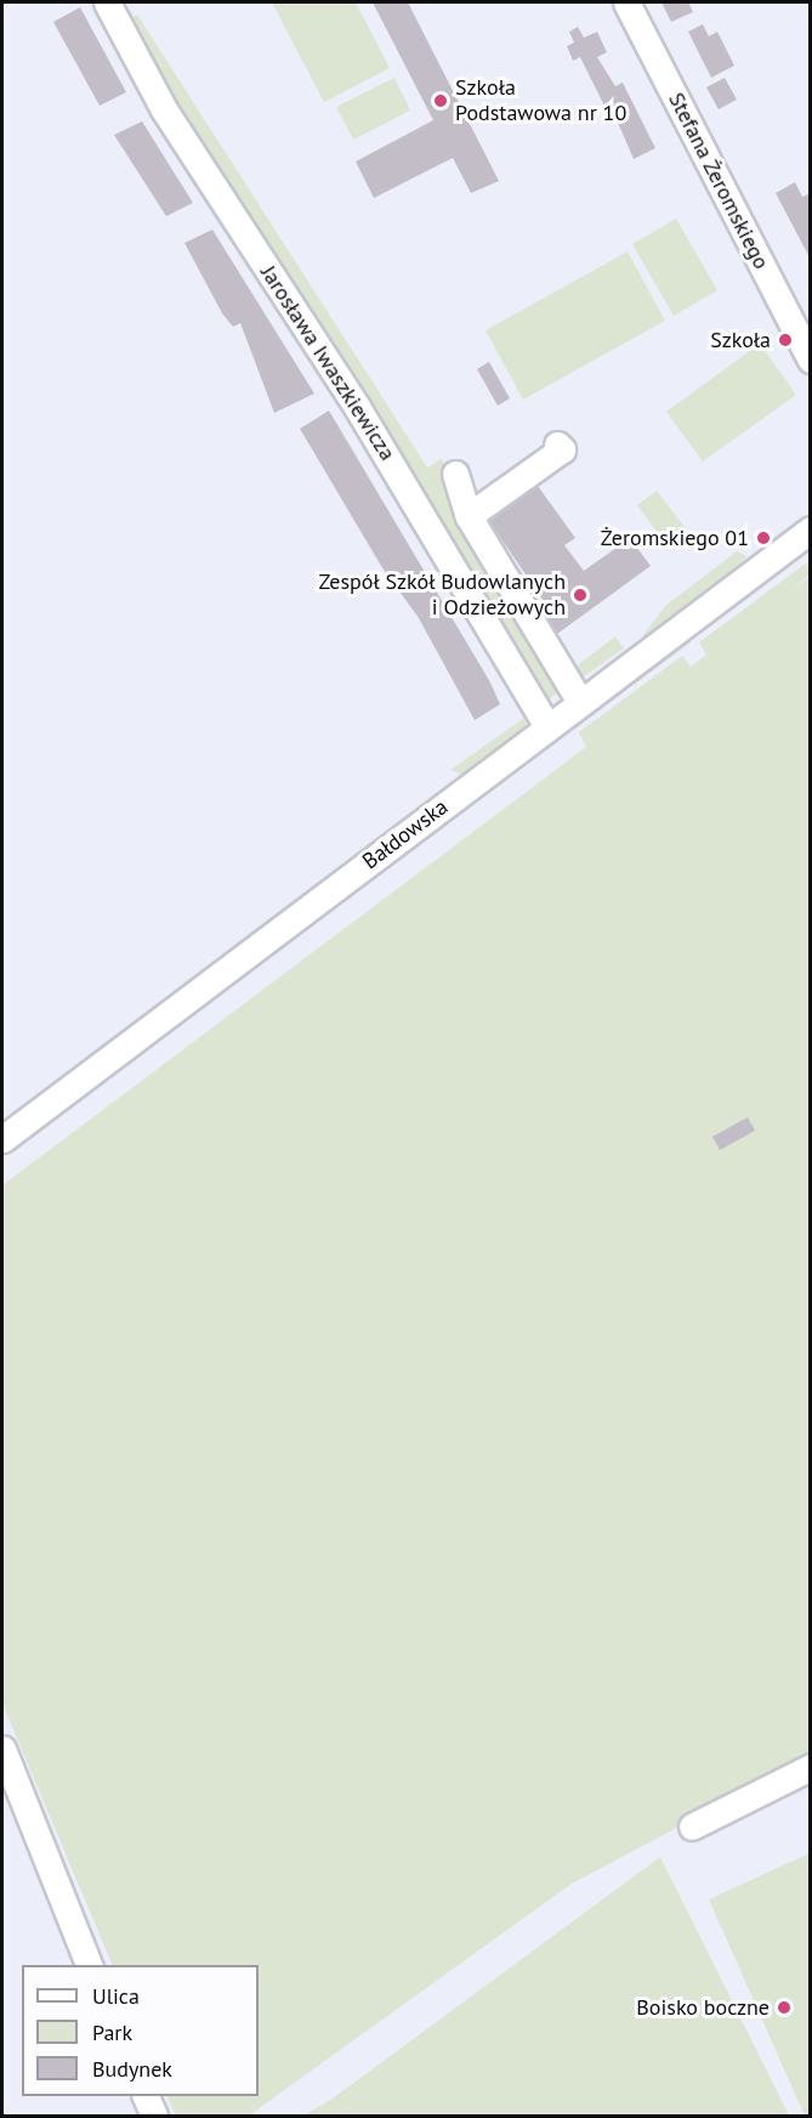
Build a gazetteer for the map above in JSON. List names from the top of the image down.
{
  "streets": {
    "street": ["Stefana Żeromskiego", "Jarosława Iwaszkiewicza", "Bałdowska"]
  },
  "crossings": [
    ["Jarosława Iwaszkiewicza", "Bałdowska"]
  ],
  "places": [
    "Szkoła Podstawowa nr 10",
    "Szkoła",
    "Żeromskiego 01",
    "Zespół Szkół Budowlanych i Odzieżowych",
    "Boisko boczne"
  ],
  "legend": ["Ulica", "Park", "Budynek"]
}
